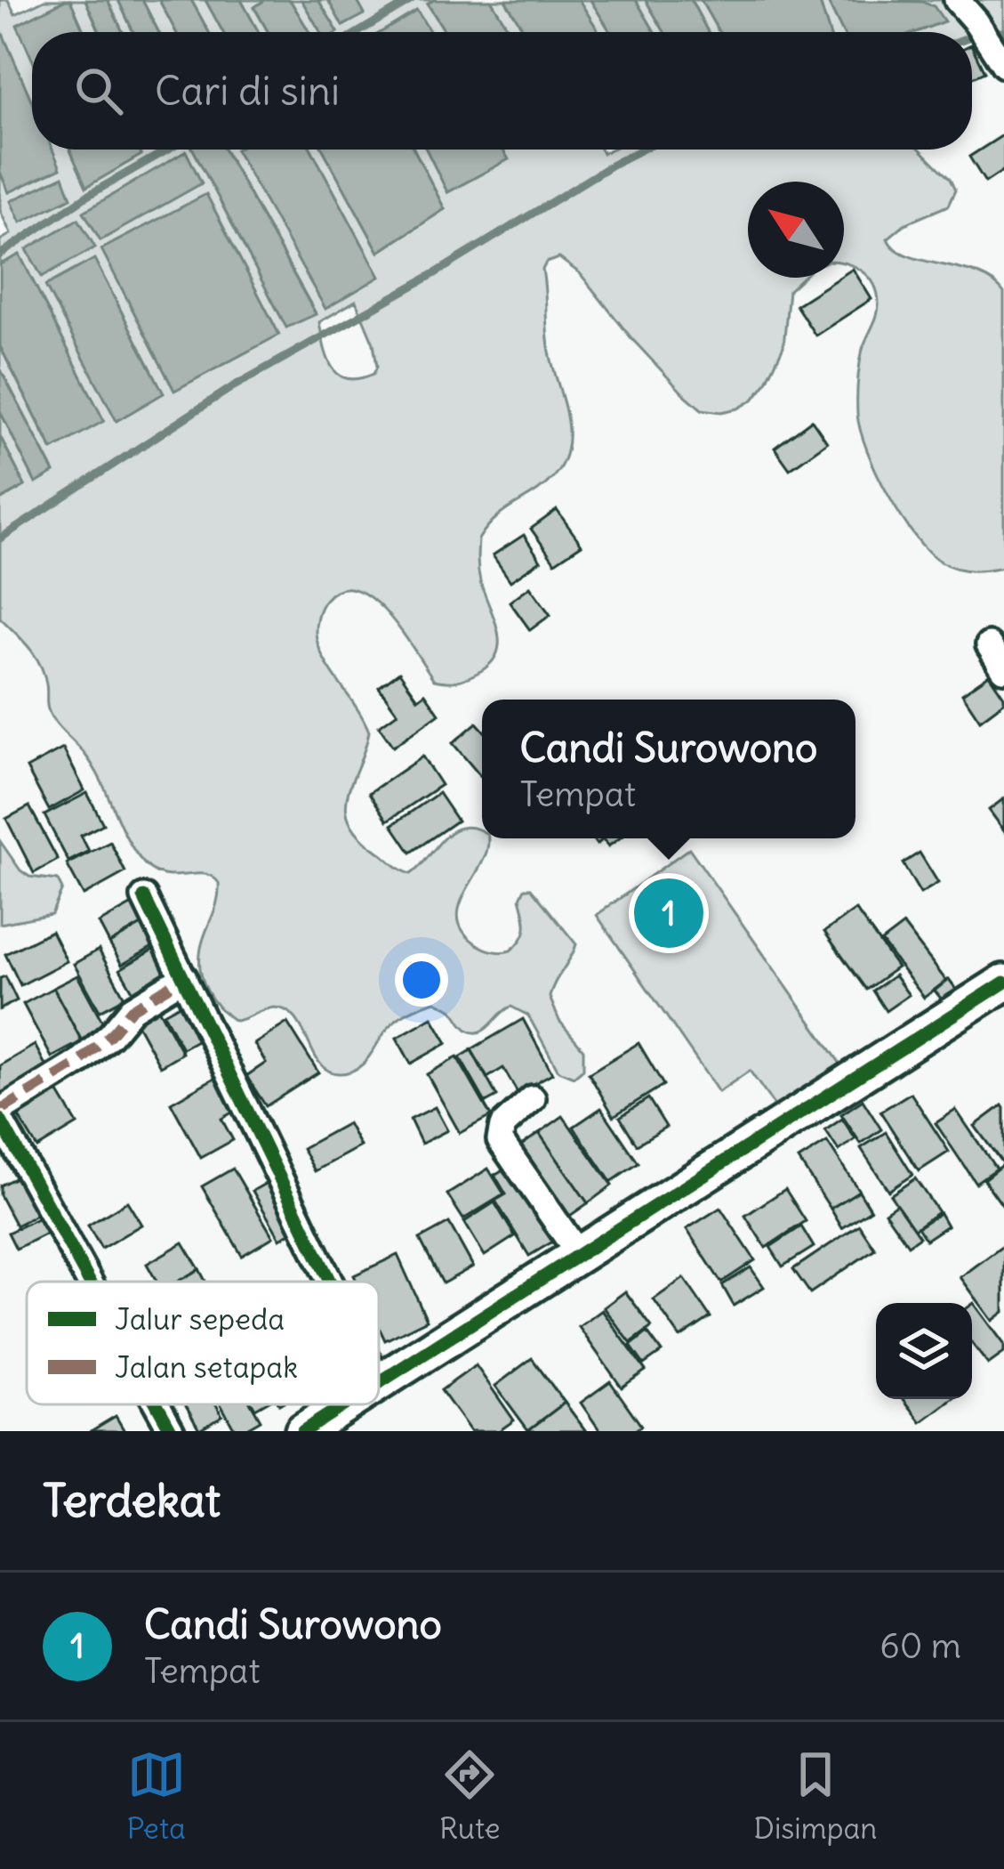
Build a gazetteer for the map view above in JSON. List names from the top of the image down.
{
  "legend": ["Jalur sepeda", "Jalan setapak"],
  "north": "top left",
  "page": {
    "search": "Cari di sini",
    "popup": ["Candi Surowono", "Tempat"],
    "pins": "1",
    "heading": "Terdekat",
    "list": [
      {
        "mark": "1",
        "name": "Candi Surowono",
        "note": "Tempat",
        "value": "60 m"
      }
    ],
    "nav": ["Peta", "Rute", "Disimpan"]
  }
}
